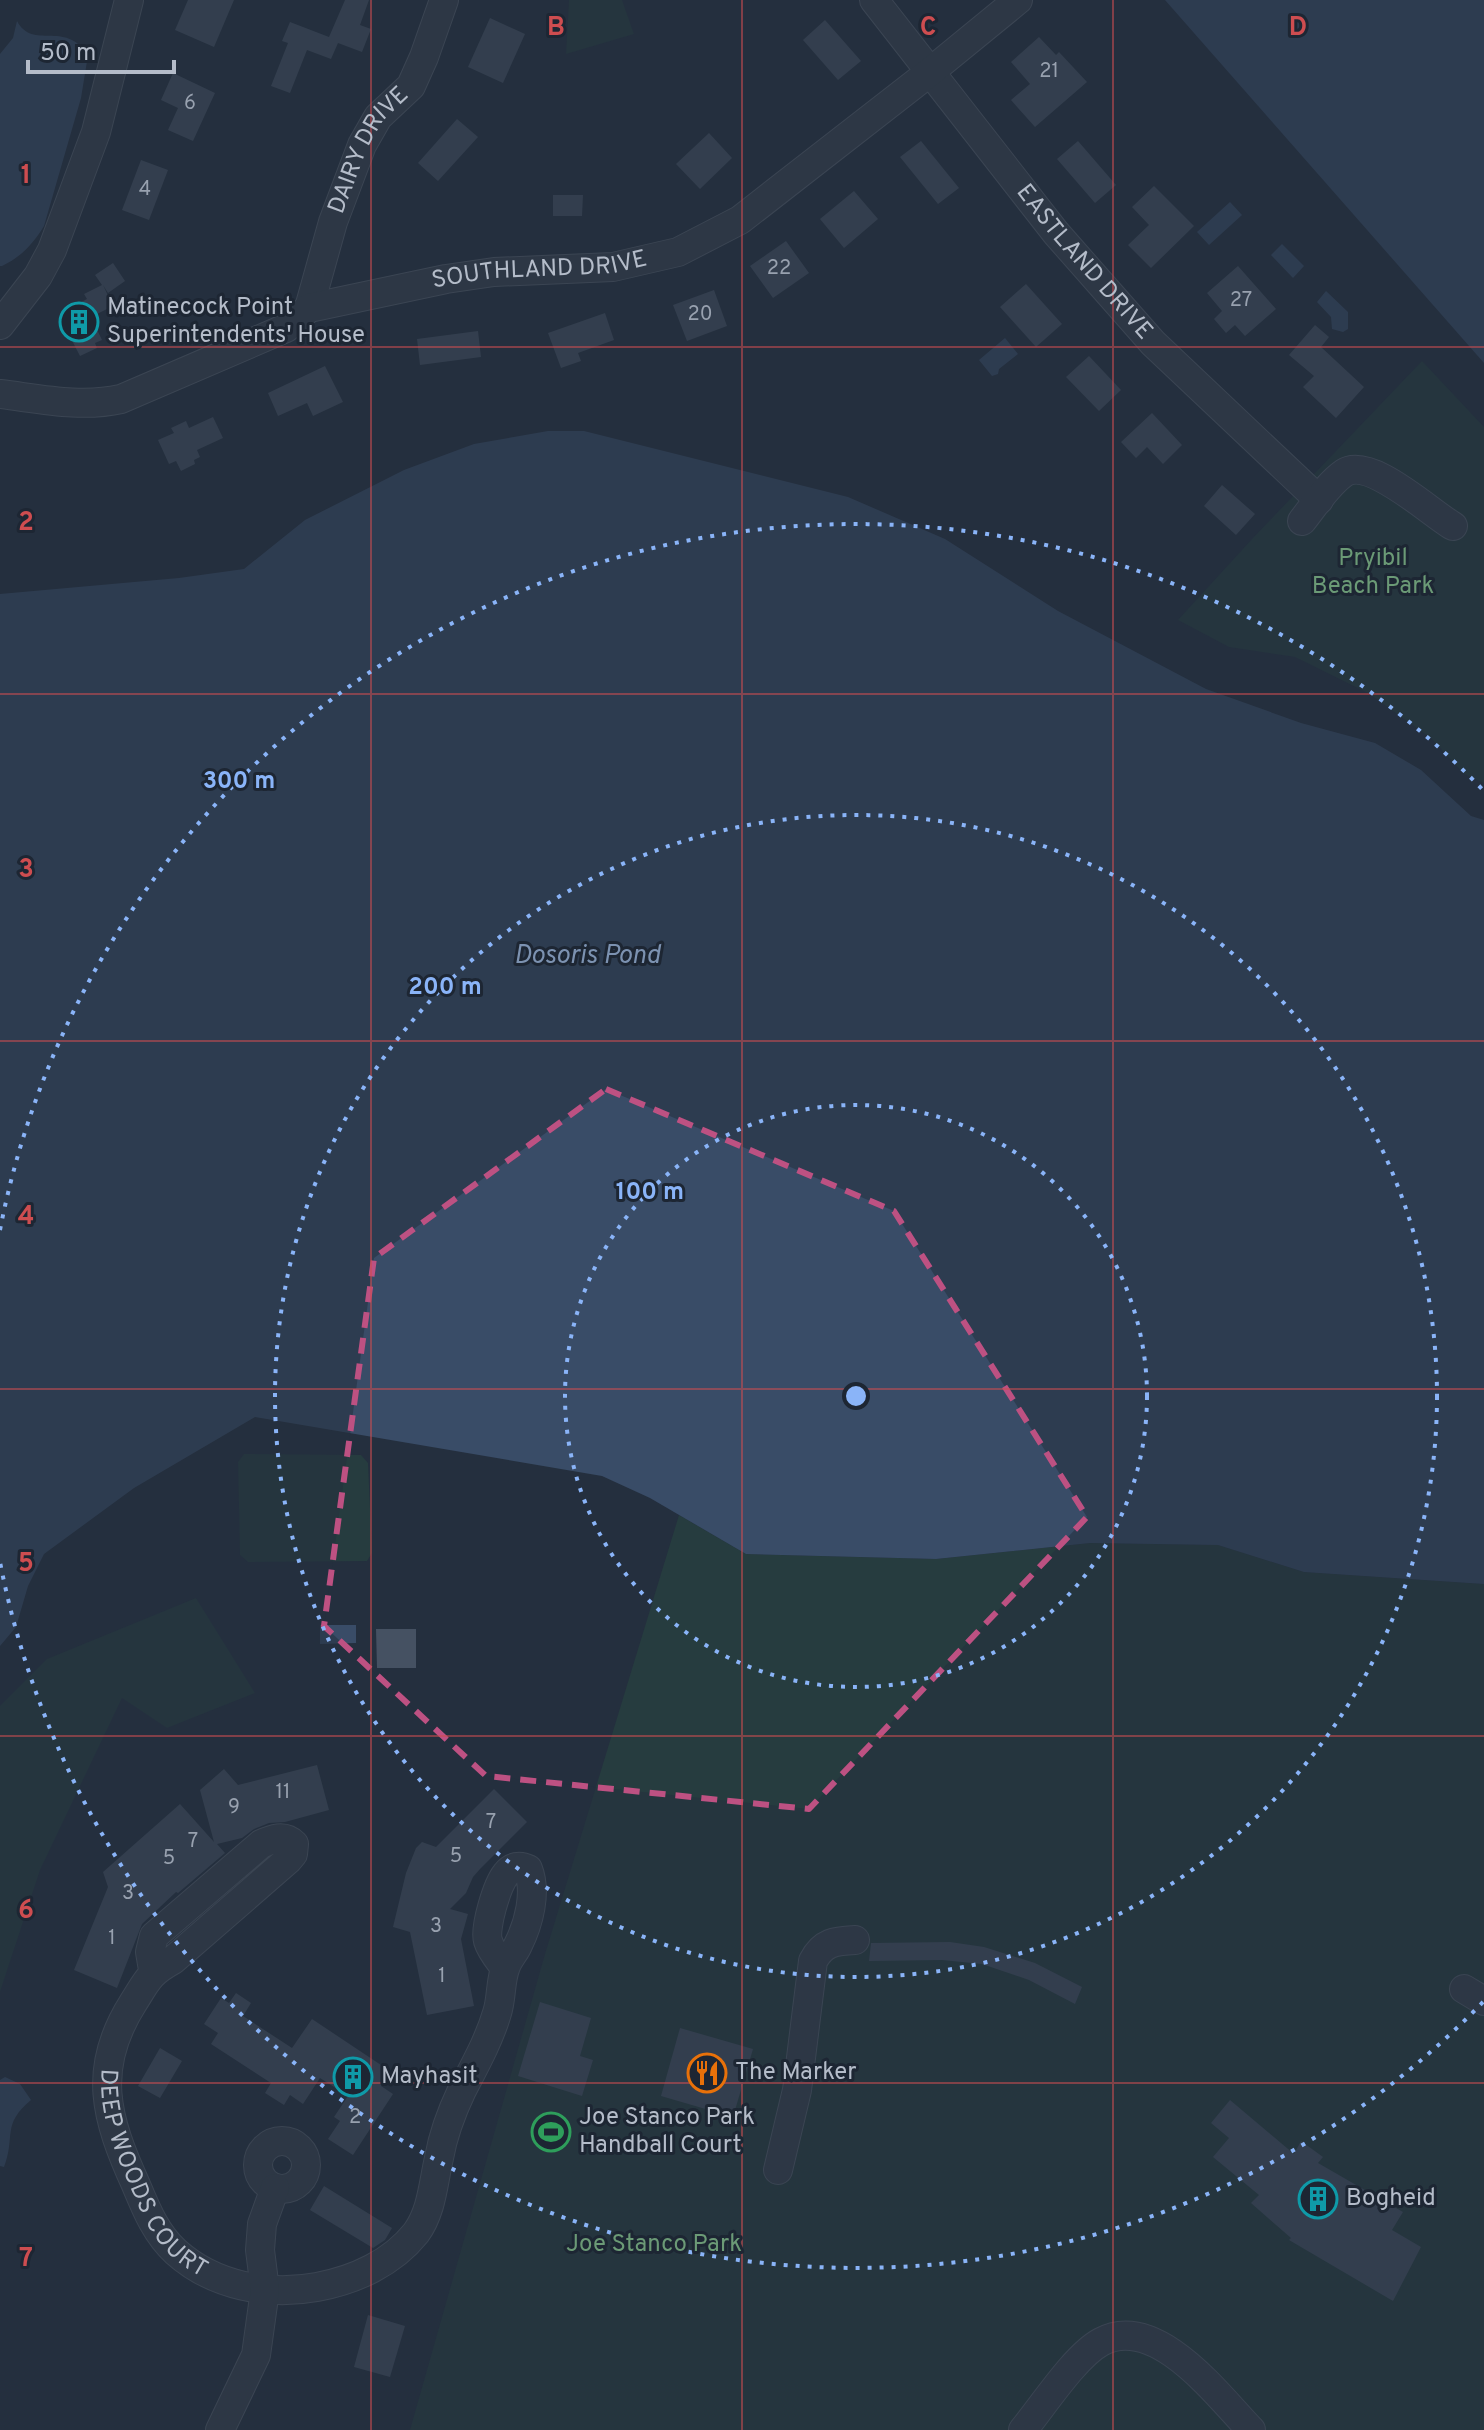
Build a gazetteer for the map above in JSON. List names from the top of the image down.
{
  "streets": {
    "street": [
      "DAIRY DRIVE",
      "EASTLAND DRIVE",
      "SOUTHLAND DRIVE",
      "DEEP WOODS COURT"
    ]
  },
  "crossings": [
    ["DAIRY DRIVE", "SOUTHLAND DRIVE"],
    ["EASTLAND DRIVE", "SOUTHLAND DRIVE"]
  ],
  "water": ["Dosoris Pond"],
  "parks": ["Pryibil Beach Park", "Joe Stanco Park"],
  "places": {
    "building": ["Matinecock Point Superintendents' House", "Mayhasit", "Bogheid"],
    "restaurant": ["The Marker"],
    "sports": ["Joe Stanco Park Handball Court"]
  },
  "house_numbers": [
    "21",
    "6",
    "4",
    "22",
    "27",
    "20",
    "11",
    "9",
    "7",
    "7",
    "5",
    "5",
    "3",
    "3",
    "1",
    "1",
    "2"
  ],
  "scale_bar": "50 m",
  "grid": {
    "columns": ["B", "C", "D"],
    "rows": [
      "1",
      "2",
      "3",
      "4",
      "5",
      "6",
      "7"
    ]
  },
  "rings": ["300 m", "200 m", "100 m"]
}
